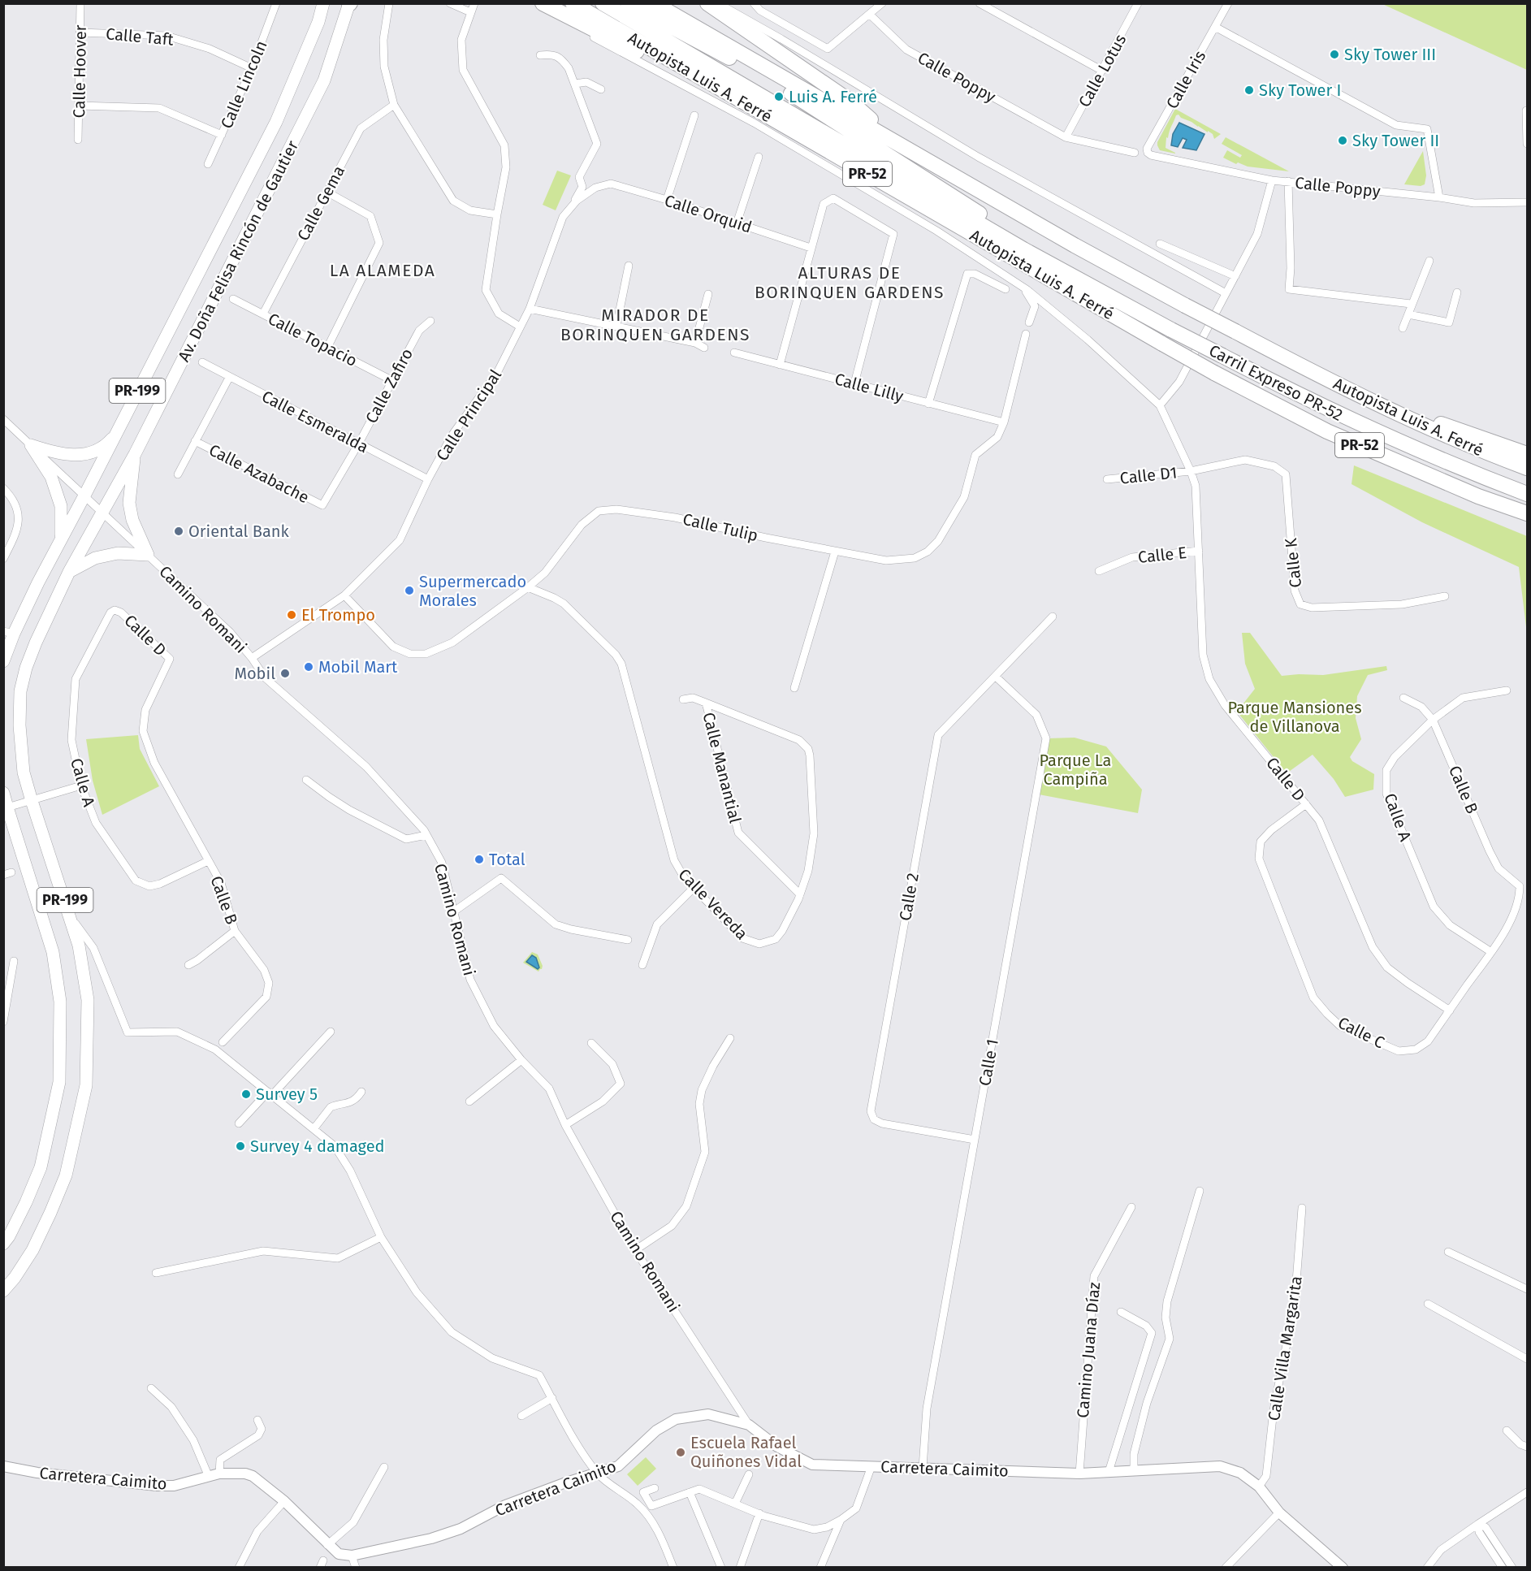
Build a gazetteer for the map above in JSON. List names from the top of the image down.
{
  "streets": {
    "highway": ["Autopista Luis A. Ferré", "PR-52", "Carril Expreso PR-52"],
    "main road": ["Av. Doña Felisa Rincón de Gautier", "PR-199"],
    "street": [
      "Calle Taft",
      "Calle Lotus",
      "Calle Hoover",
      "Calle Poppy",
      "Calle Iris",
      "Calle Lincoln",
      "Calle Gema",
      "Calle Orquid",
      "Calle Topacio",
      "Calle Zafiro",
      "Calle Lilly",
      "Calle Principal",
      "Calle Esmeralda",
      "Calle Azabache",
      "Calle D1",
      "Calle Tulip",
      "Calle E",
      "Calle K",
      "Camino Romani",
      "Calle D",
      "Calle Manantial",
      "Calle A",
      "Calle B",
      "Calle 2",
      "Calle Vereda",
      "Calle C",
      "Calle 1",
      "Calle Villa Margarita",
      "Camino Juana Díaz",
      "Carretera Caimito"
    ]
  },
  "crossings": [
    ["Calle Taft", "Calle Hoover"],
    ["Calle Taft", "Calle Lincoln"],
    ["Calle Lotus", "Calle Poppy"],
    ["Calle Poppy", "Calle Iris"],
    ["Calle Gema", "Calle Topacio"],
    ["Calle Orquid", "Calle Principal"],
    ["Av. Doña Felisa Rincón de Gautier", "Camino Romani"],
    ["Calle Topacio", "Calle Zafiro"],
    ["Calle Zafiro", "Calle Esmeralda"],
    ["Calle Zafiro", "Calle Azabache"],
    ["Calle Lilly", "Calle Tulip"],
    ["Calle Principal", "Calle Esmeralda"],
    ["Calle Principal", "Calle Tulip"],
    ["Calle Principal", "Camino Romani"],
    ["Calle D1", "Calle K"],
    ["Calle D1", "Calle D"],
    ["Calle Tulip", "Calle Vereda"],
    ["Calle E", "Calle D"],
    ["Calle K", "Calle D"],
    ["Camino Romani", "Carretera Caimito"],
    ["Calle D", "Calle A"],
    ["Calle D", "Calle B"],
    ["Calle D", "Calle C"],
    ["Calle Manantial", "Calle Vereda"],
    ["Calle A", "Calle B"],
    ["Calle A", "Calle C"],
    ["Calle B", "Calle C"],
    ["Calle 2", "Calle 1"],
    ["Calle 1", "Carretera Caimito"],
    ["Calle Villa Margarita", "Carretera Caimito"],
    ["Camino Juana Díaz", "Carretera Caimito"]
  ],
  "districts": ["LA ALAMEDA", "ALTURAS DE BORINQUEN GARDENS", "MIRADOR DE BORINQUEN GARDENS"],
  "parks": ["Parque Mansiones de Villanova", "Parque La Campiña"],
  "places": [
    "Sky Tower III",
    "Sky Tower I",
    "Luis A. Ferré",
    "Sky Tower II",
    "Oriental Bank",
    "Supermercado Morales",
    "El Trompo",
    "Mobil Mart",
    "Mobil",
    "Total",
    "Survey 5",
    "Survey 4 damaged",
    "Escuela Rafael Quiñones Vidal"
  ]
}
